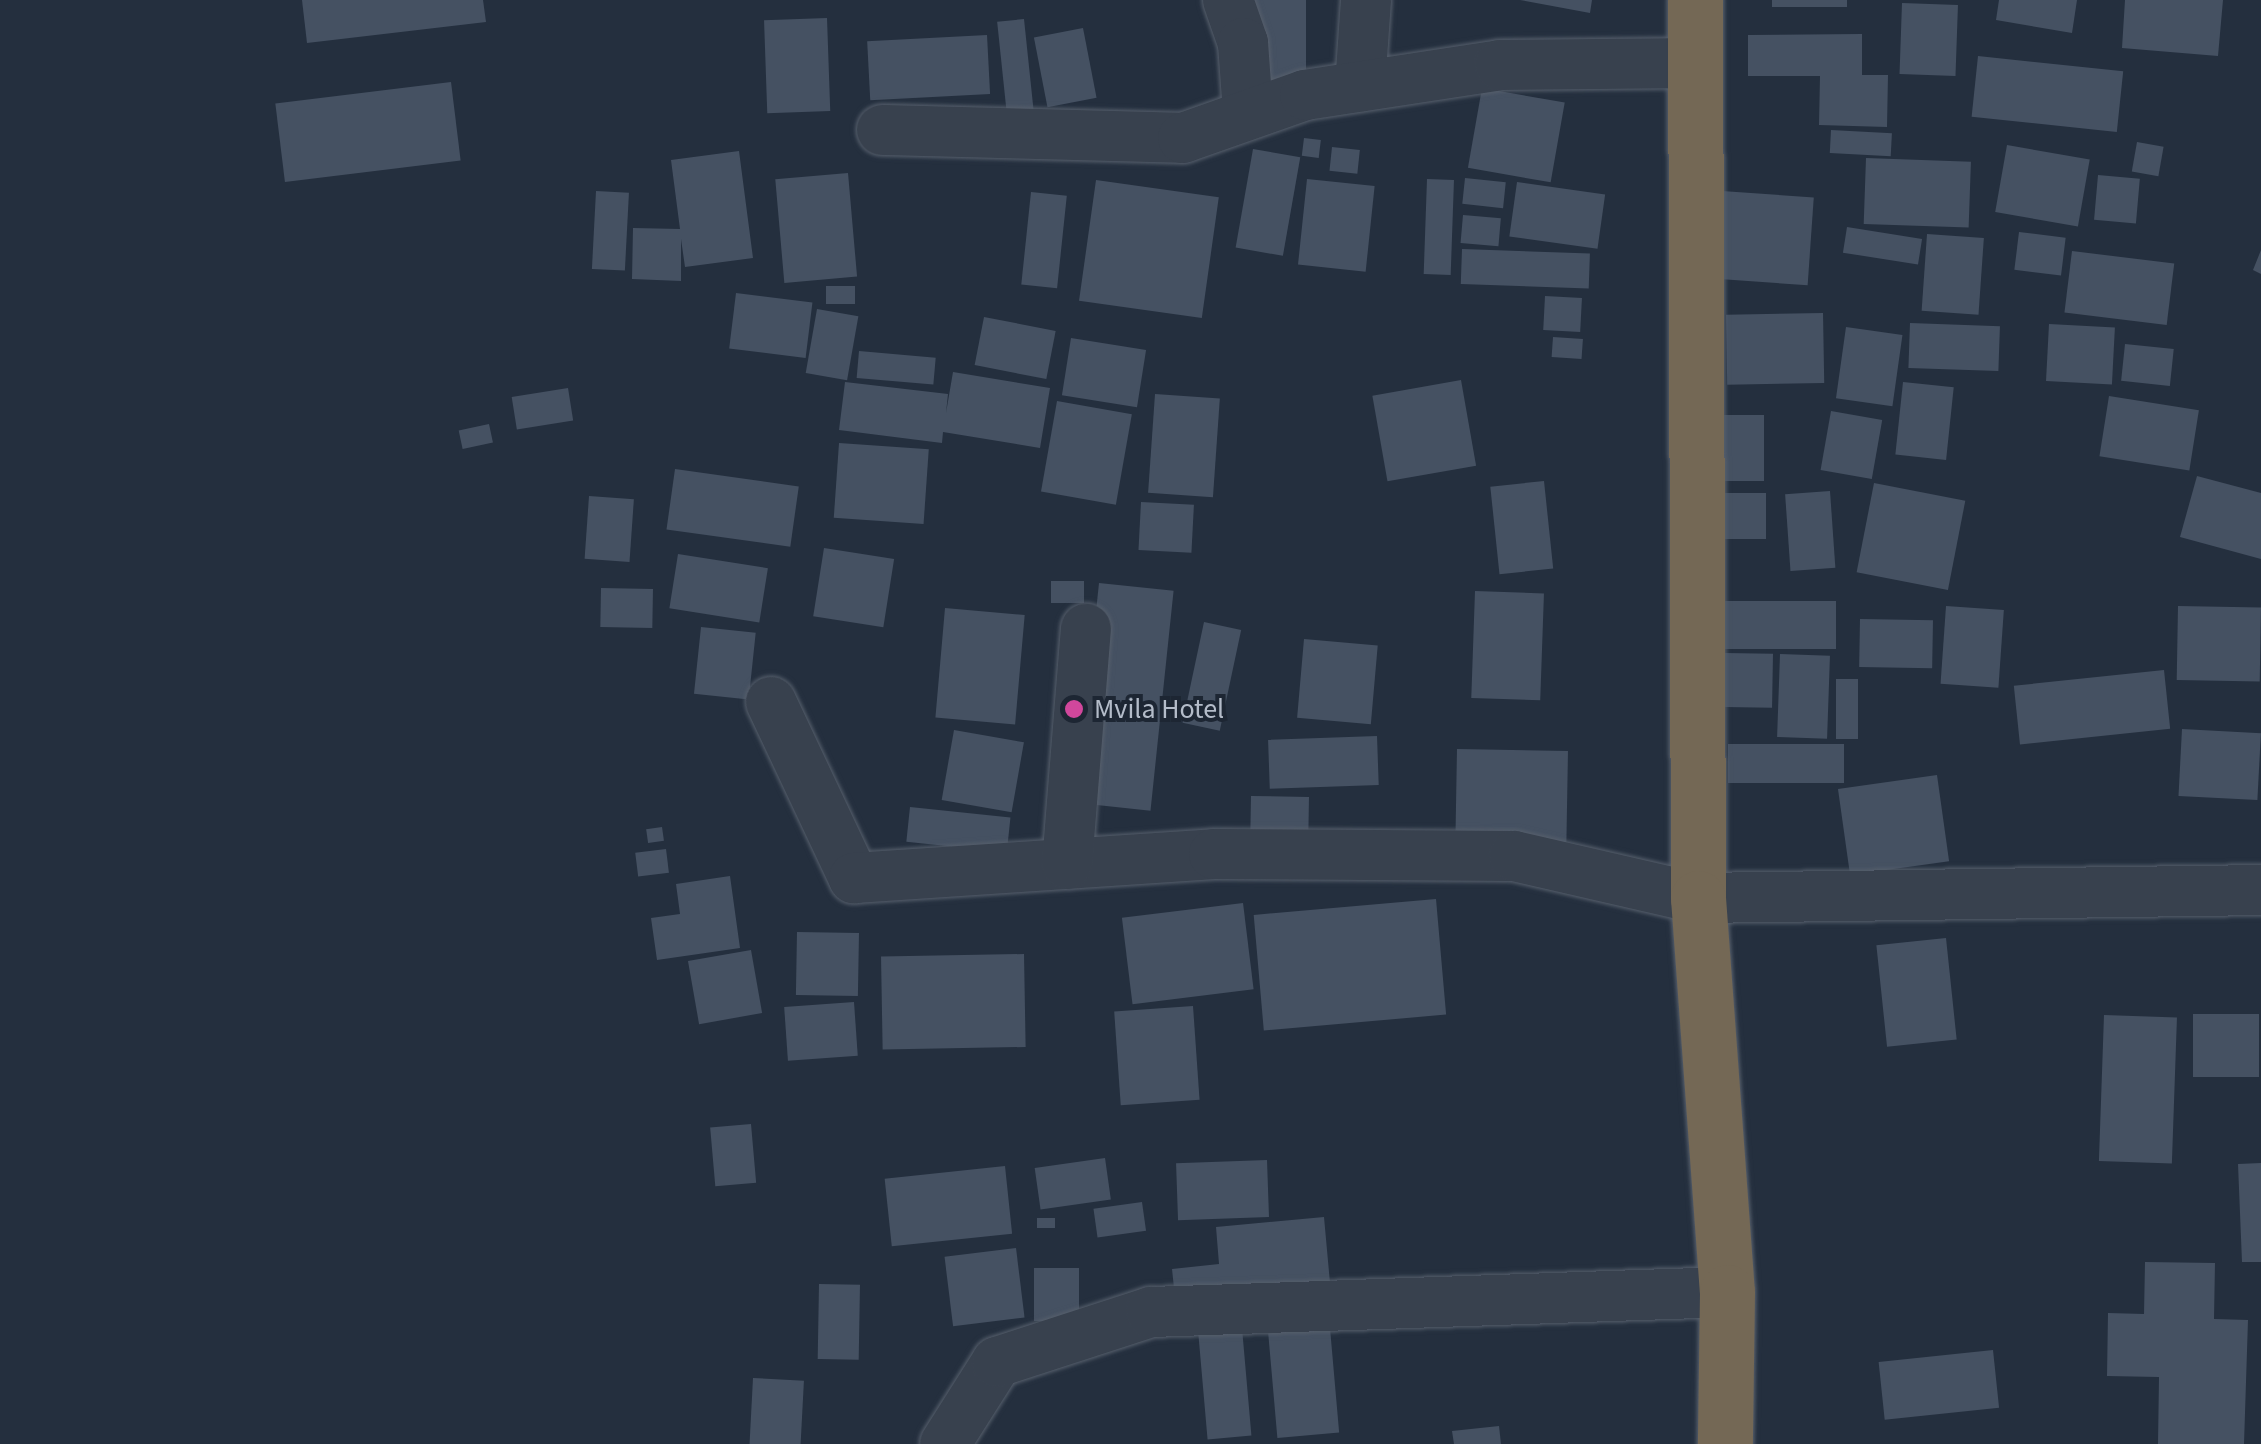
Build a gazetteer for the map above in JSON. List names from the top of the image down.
{
  "places": ["Mvila Hotel"]
}
